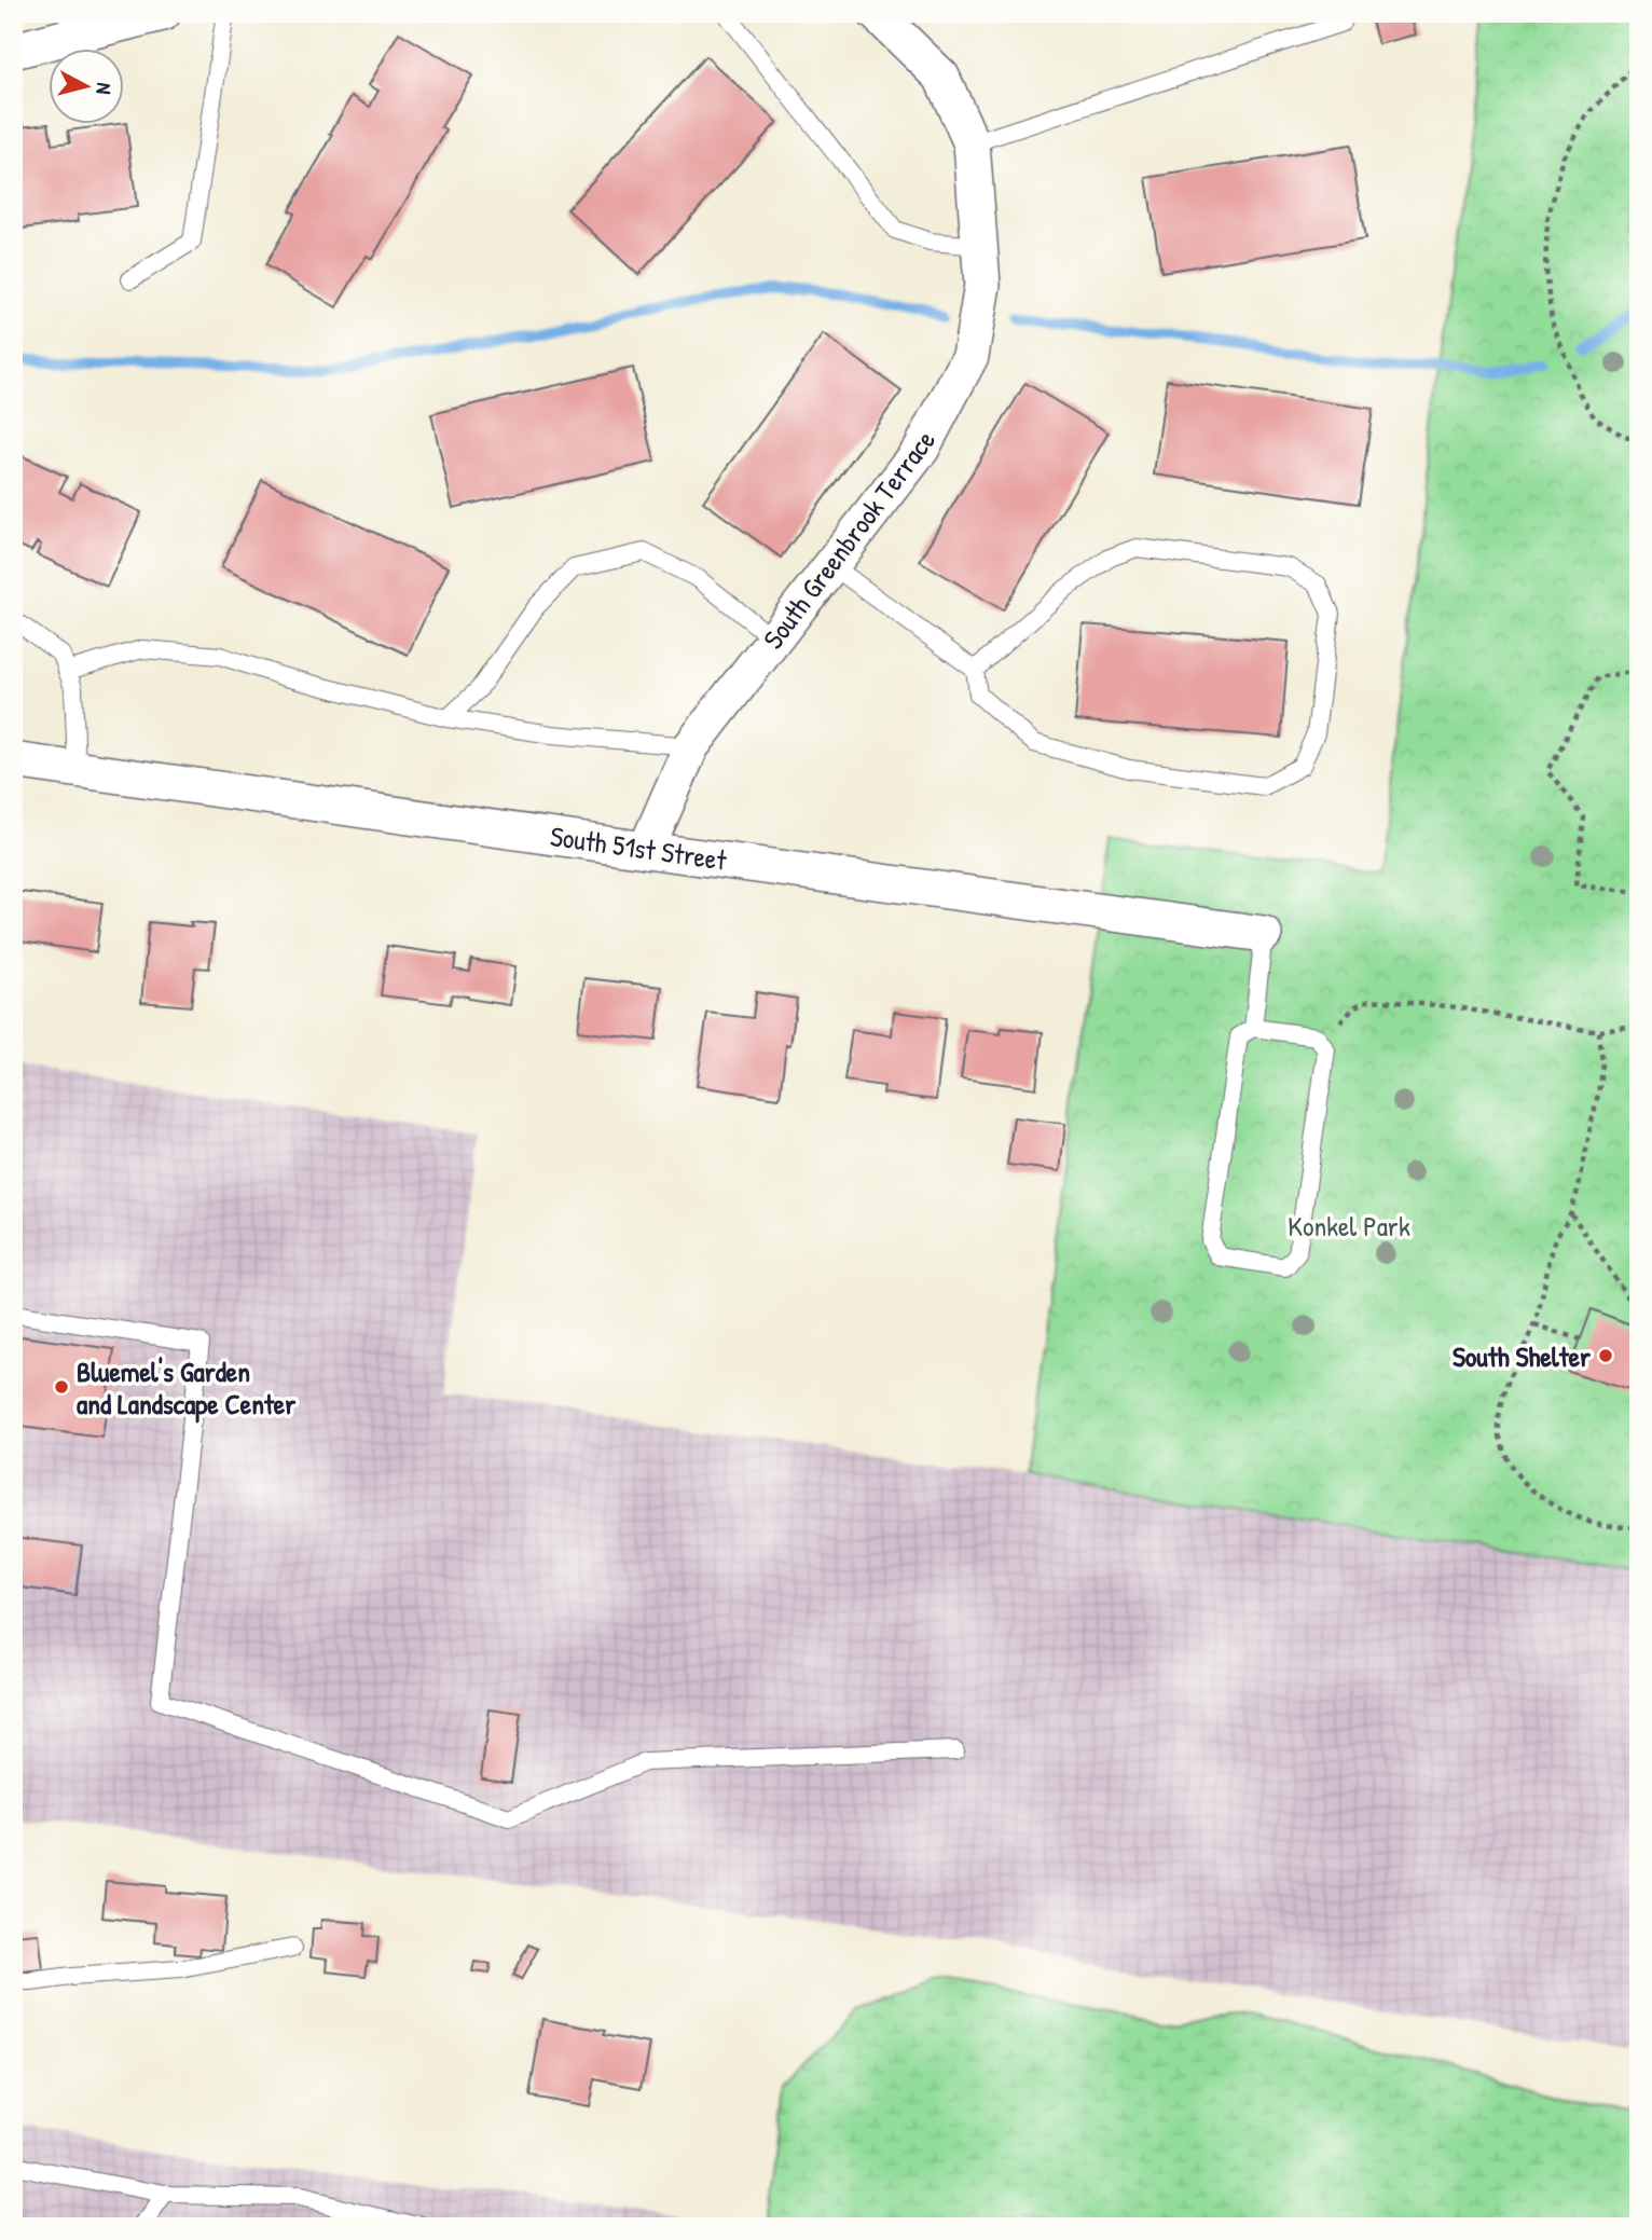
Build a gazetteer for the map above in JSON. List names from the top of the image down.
{
  "streets": {
    "street": ["South Greenbrook Terrace", "South 51st Street"]
  },
  "crossings": [
    ["South Greenbrook Terrace", "South 51st Street"]
  ],
  "parks": ["Konkel Park"],
  "places": ["South Shelter", "Bluemel's Garden and Landscape Center"],
  "north": "right"
}
